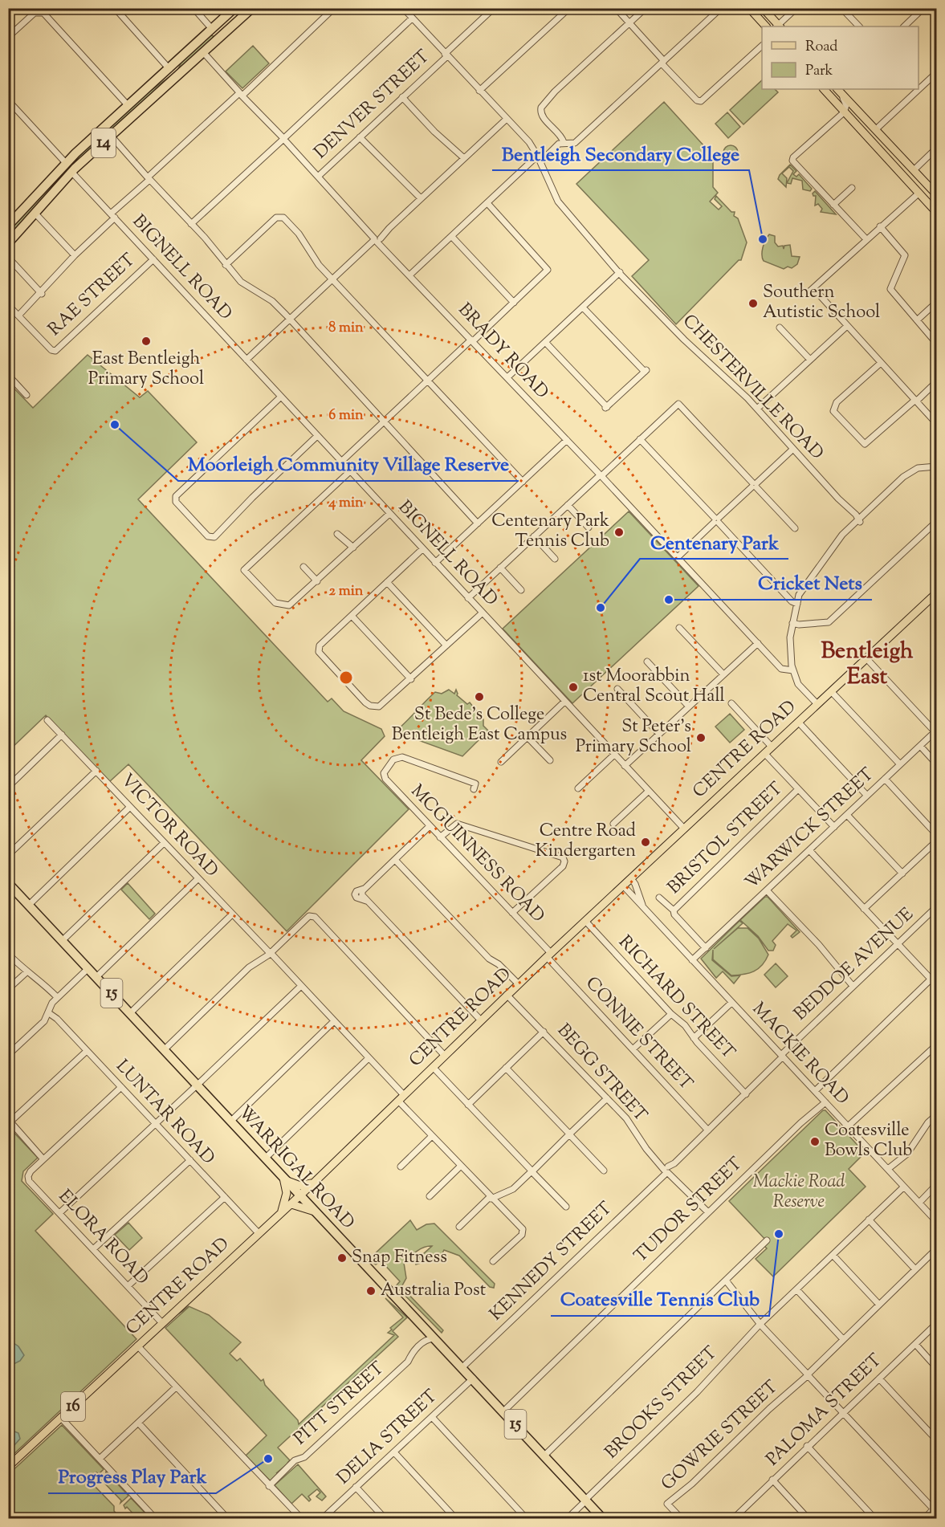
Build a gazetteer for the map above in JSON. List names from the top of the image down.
{
  "streets": {
    "highway": ["14", "15", "WARRIGAL ROAD"],
    "main road": ["CENTRE ROAD", "16"],
    "street": [
      "DENVER STREET",
      "BIGNELL ROAD",
      "RAE STREET",
      "BRADY ROAD",
      "CHESTERVILLE ROAD",
      "VICTOR ROAD",
      "WARWICK STREET",
      "BRISTOL STREET",
      "MCGUINNESS ROAD",
      "BEDDOE AVENUE",
      "RICHARD STREET",
      "CONNIE STREET",
      "MACKIE ROAD",
      "BEGG STREET",
      "LUNTAR ROAD",
      "TUDOR STREET",
      "ELORA ROAD",
      "KENNEDY STREET",
      "BROOKS STREET",
      "PITT STREET",
      "PALOMA STREET",
      "GOWRIE STREET",
      "DELIA STREET"
    ]
  },
  "crossings": [
    ["DENVER STREET", "BRADY ROAD"],
    ["DENVER STREET", "CHESTERVILLE ROAD"],
    ["14", "BIGNELL ROAD"],
    ["14", "BRADY ROAD"],
    ["BIGNELL ROAD", "RAE STREET"],
    ["BIGNELL ROAD", "CENTRE ROAD"],
    ["CENTRE ROAD", "VICTOR ROAD"],
    ["CENTRE ROAD", "MCGUINNESS ROAD"],
    ["CENTRE ROAD", "RICHARD STREET"],
    ["CENTRE ROAD", "CONNIE STREET"],
    ["CENTRE ROAD", "MACKIE ROAD"],
    ["CENTRE ROAD", "BEGG STREET"],
    ["CENTRE ROAD", "LUNTAR ROAD"],
    ["CENTRE ROAD", "WARRIGAL ROAD"],
    ["CENTRE ROAD", "ELORA ROAD"],
    ["WARWICK STREET", "MACKIE ROAD"],
    ["MCGUINNESS ROAD", "CONNIE STREET"],
    ["BEDDOE AVENUE", "MACKIE ROAD"],
    ["MACKIE ROAD", "TUDOR STREET"],
    ["MACKIE ROAD", "BROOKS STREET"],
    ["BEGG STREET", "TUDOR STREET"],
    ["BEGG STREET", "KENNEDY STREET"],
    ["WARRIGAL ROAD", "TUDOR STREET"],
    ["WARRIGAL ROAD", "KENNEDY STREET"],
    ["WARRIGAL ROAD", "BROOKS STREET"],
    ["WARRIGAL ROAD", "PITT STREET"],
    ["WARRIGAL ROAD", "DELIA STREET"]
  ],
  "districts": ["Bentleigh East"],
  "parks": ["Mackie Road Reserve"],
  "places": [
    "Bentleigh Secondary College",
    "Southern Autistic School",
    "East Bentleigh Primary School",
    "Moorleigh Community Village Reserve",
    "Centenary Park Tennis Club",
    "Cricket Nets",
    "Centenary Park",
    "1st Moorabbin Central Scout Hall",
    "St Bede's College Bentleigh East Campus",
    "St Peter's Primary School",
    "Centre Road Kindergarten",
    "Coatesville Bowls Club",
    "Coatesville Tennis Club",
    "Snap Fitness",
    "Australia Post",
    "Progress Play Park"
  ],
  "legend": ["Road", "Park"],
  "rings": [
    "8 min",
    "6 min",
    "4 min",
    "2 min"
  ]
}
